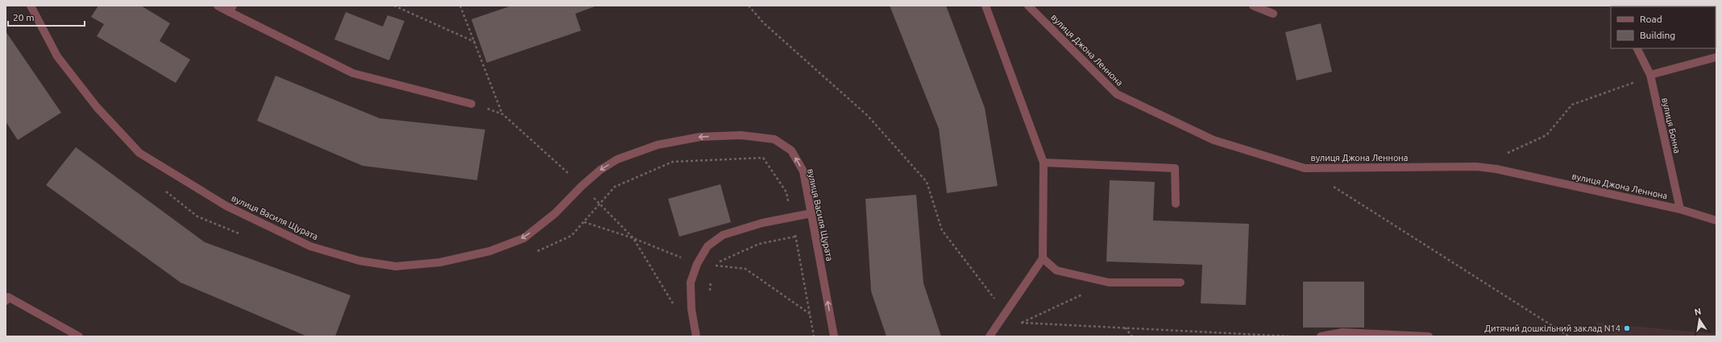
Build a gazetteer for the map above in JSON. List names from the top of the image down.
{
  "streets": {
    "street": ["вулиця Джона Леннона", "вулиця Бонна", "вулиця Василя Щурата"]
  },
  "crossings": [
    ["вулиця Джона Леннона", "вулиця Бонна"]
  ],
  "places": ["Дитячий дошкільний заклад N14"],
  "legend": ["Road", "Building"],
  "scale_bar": "20 m",
  "north": "top"
}
